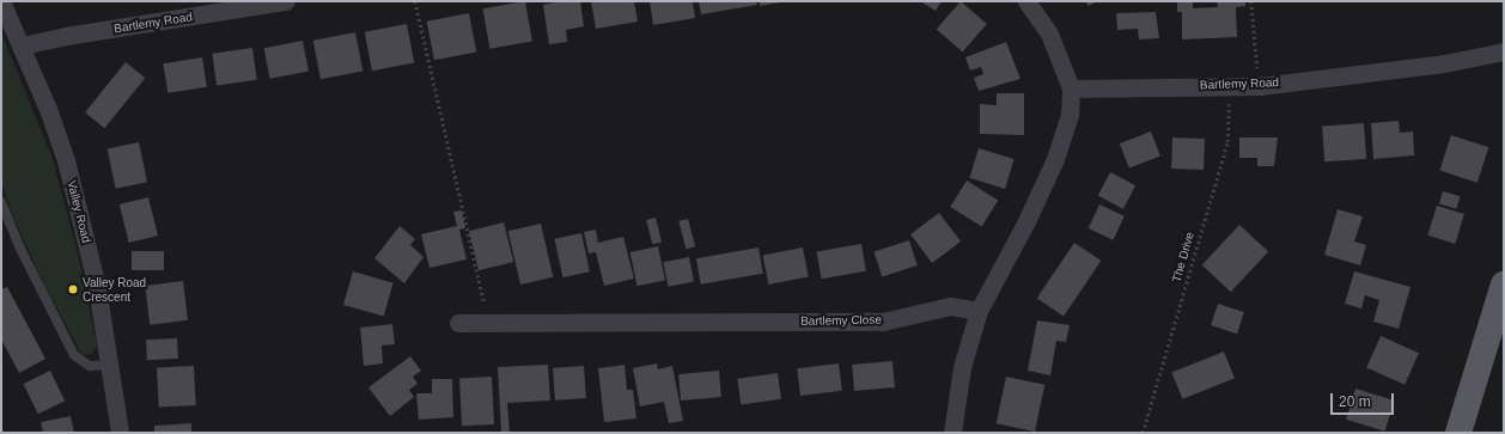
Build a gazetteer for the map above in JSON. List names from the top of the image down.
{
  "streets": {
    "street": ["Bartlemy Road", "Valley Road", "Bartlemy Close"],
    "path": ["The Drive"]
  },
  "crossings": [
    ["Bartlemy Road", "Valley Road"],
    ["Bartlemy Road", "The Drive"]
  ],
  "places": ["Valley Road Crescent"],
  "scale_bar": "20 m"
}
